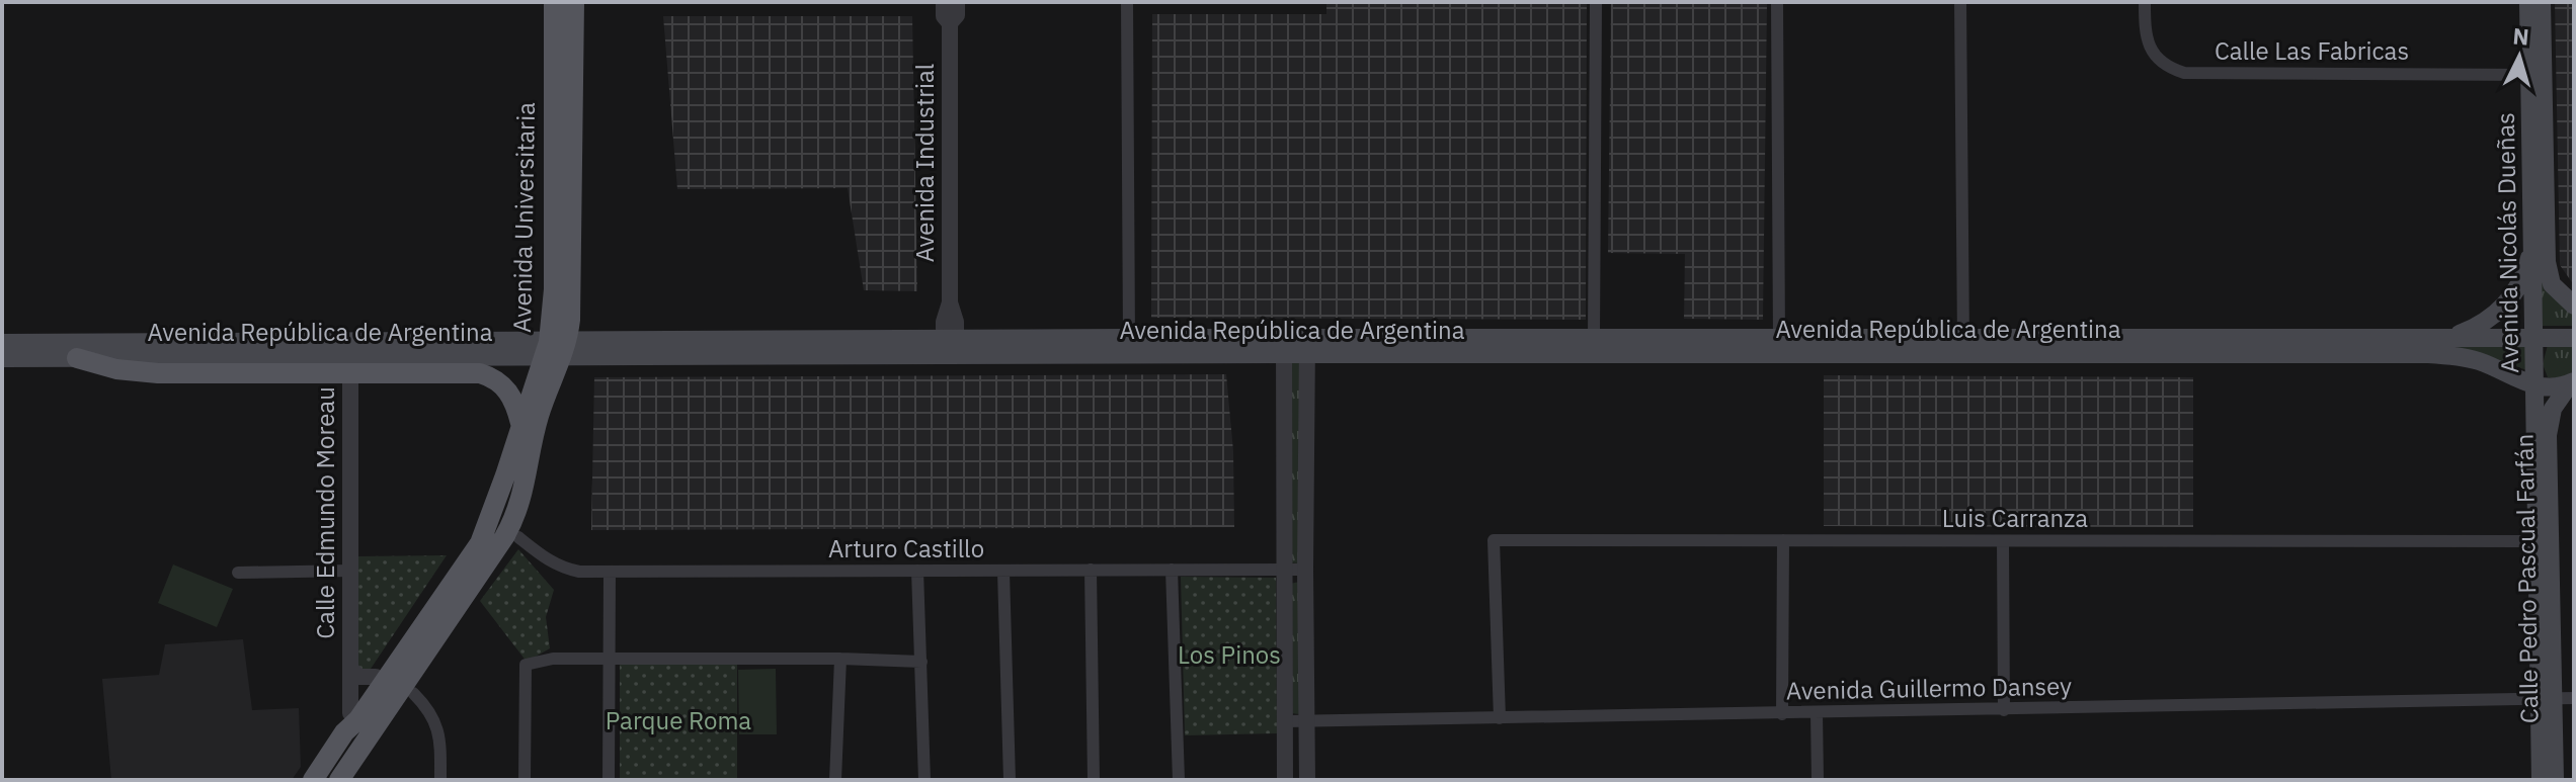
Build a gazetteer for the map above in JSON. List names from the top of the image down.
{
  "streets": {
    "main road": [
      "Avenida Universitaria",
      "Avenida Nicolás Dueñas",
      "Avenida República de Argentina",
      "Calle Pedro Pascual Farfán"
    ],
    "street": [
      "Calle Las Fabricas",
      "Avenida Industrial",
      "Calle Edmundo Moreau",
      "Luis Carranza",
      "Arturo Castillo",
      "Avenida Guillermo Dansey"
    ]
  },
  "crossings": [
    ["Calle Las Fabricas", "Avenida Nicolás Dueñas"],
    ["Avenida Industrial", "Avenida República de Argentina"],
    ["Avenida Universitaria", "Avenida República de Argentina"],
    ["Avenida Universitaria", "Calle Edmundo Moreau"],
    ["Avenida Universitaria", "Arturo Castillo"],
    ["Avenida Nicolás Dueñas", "Avenida República de Argentina"],
    ["Avenida Nicolás Dueñas", "Calle Pedro Pascual Farfán"],
    ["Avenida República de Argentina", "Calle Pedro Pascual Farfán"],
    ["Luis Carranza", "Calle Pedro Pascual Farfán"],
    ["Luis Carranza", "Avenida Guillermo Dansey"],
    ["Calle Pedro Pascual Farfán", "Avenida Guillermo Dansey"]
  ],
  "parks": ["Los Pinos", "Parque Roma"],
  "north": "top"
}
